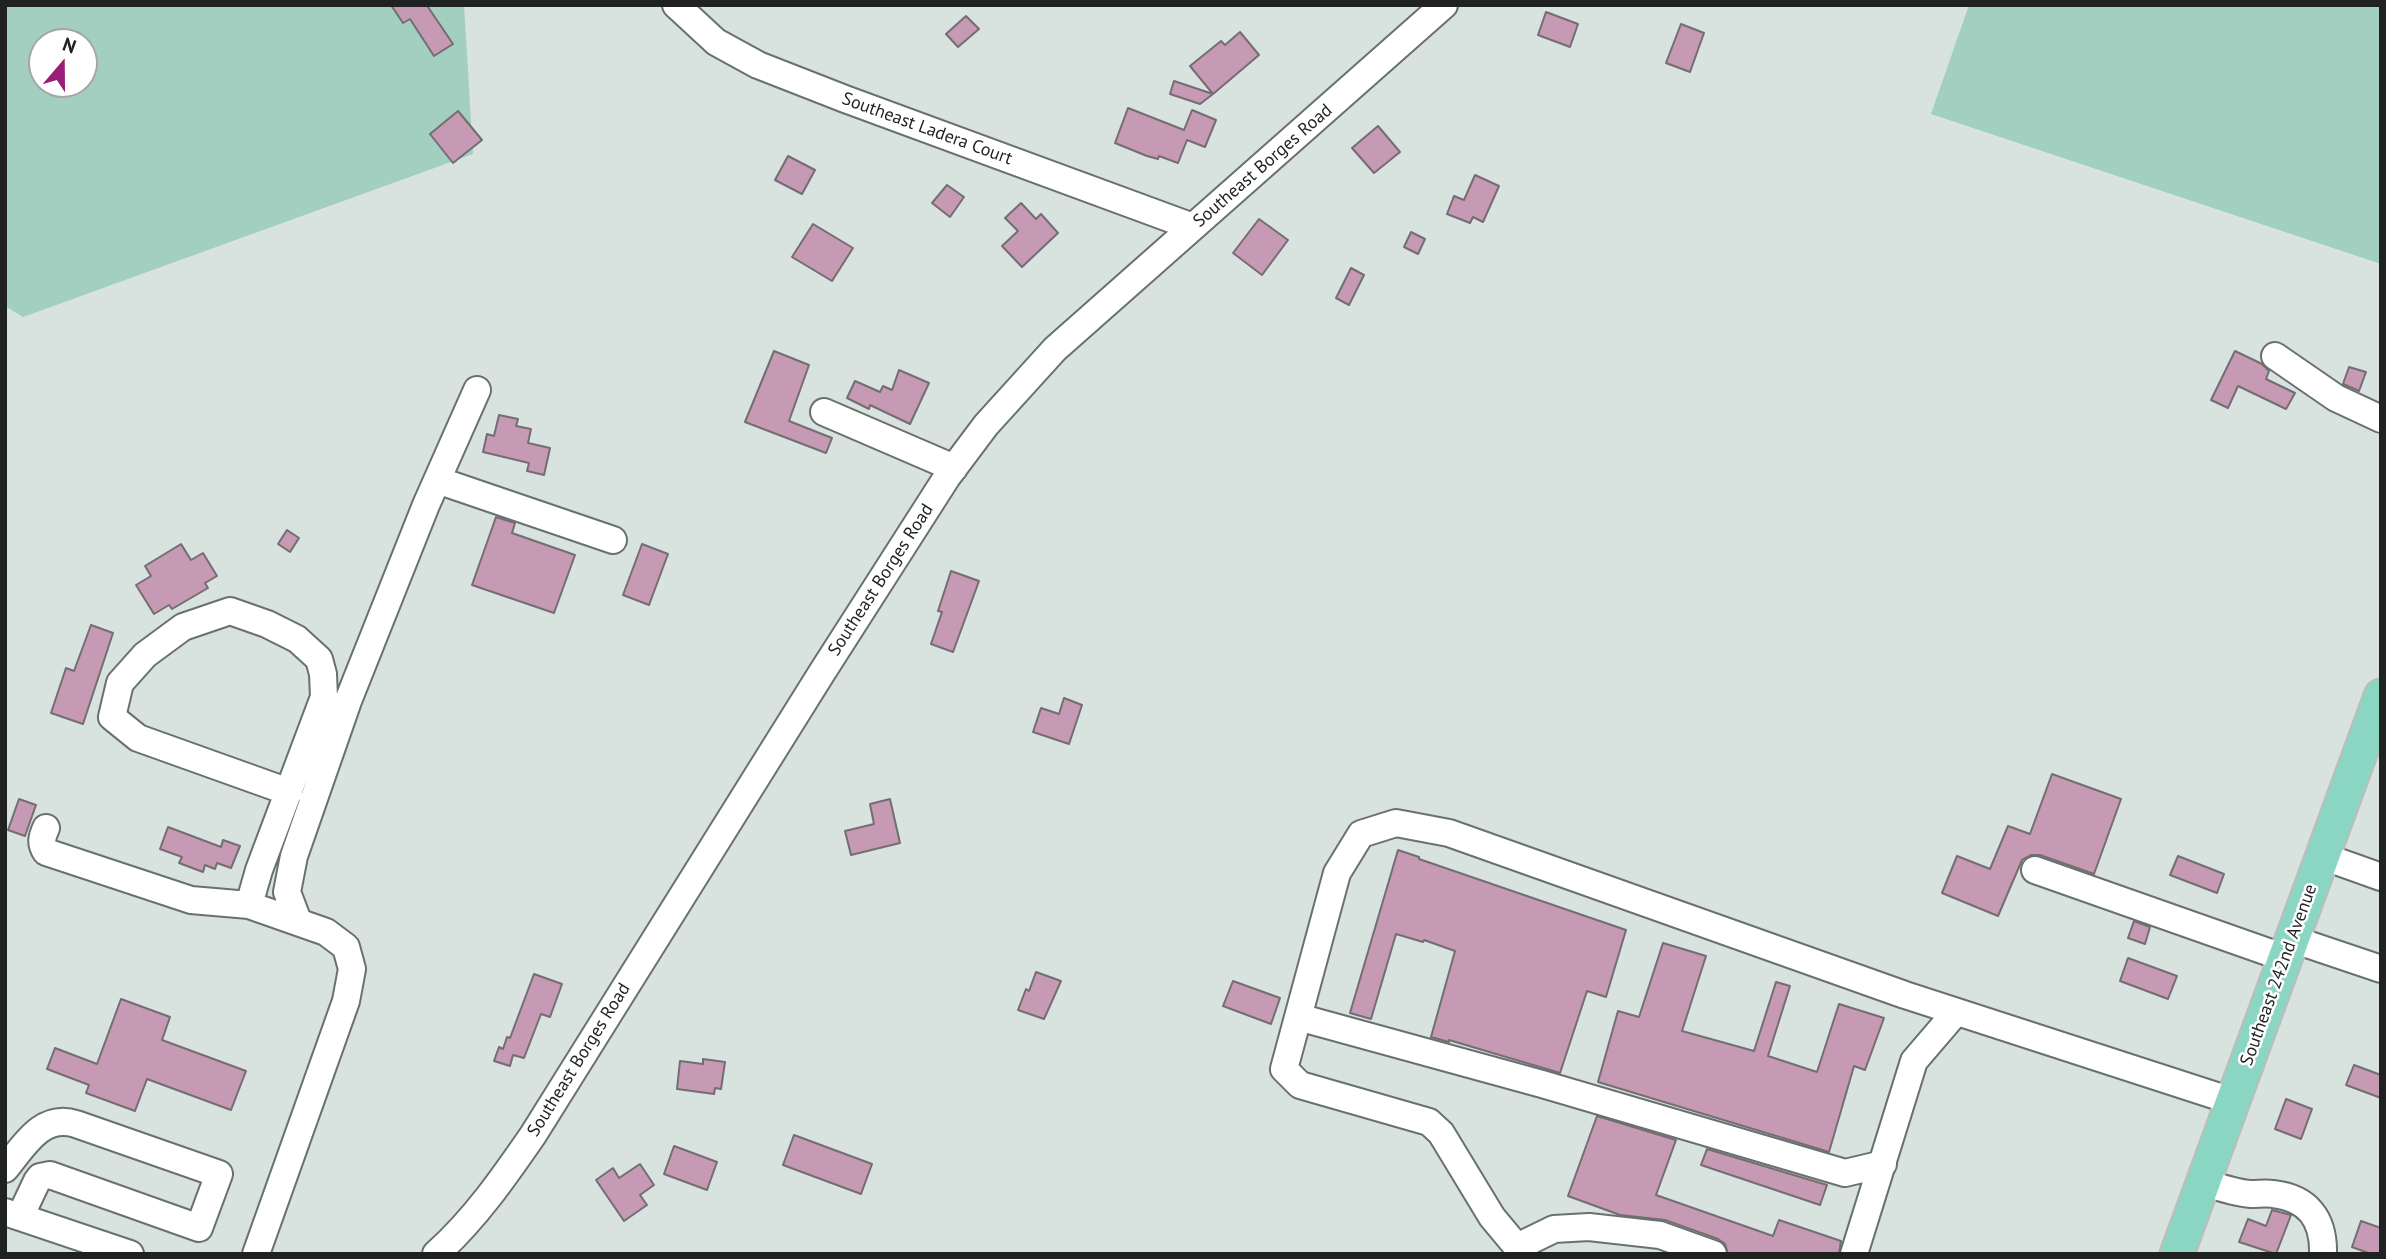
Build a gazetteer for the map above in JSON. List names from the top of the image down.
{
  "streets": {
    "main road": ["Southeast 242nd Avenue"],
    "street": ["Southeast Ladera Court", "Southeast Borges Road"]
  },
  "crossings": [
    ["Southeast Ladera Court", "Southeast Borges Road"]
  ],
  "north": "top"
}
